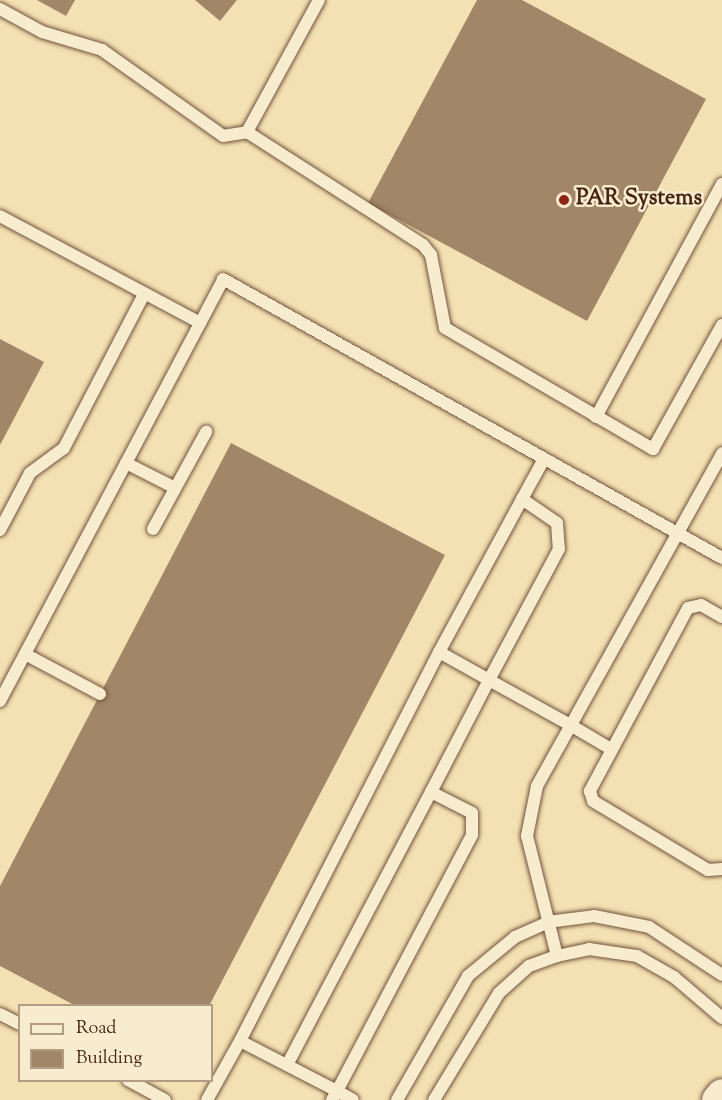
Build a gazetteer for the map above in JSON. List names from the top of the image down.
{
  "places": ["PAR Systems"],
  "legend": ["Road", "Building"]
}
